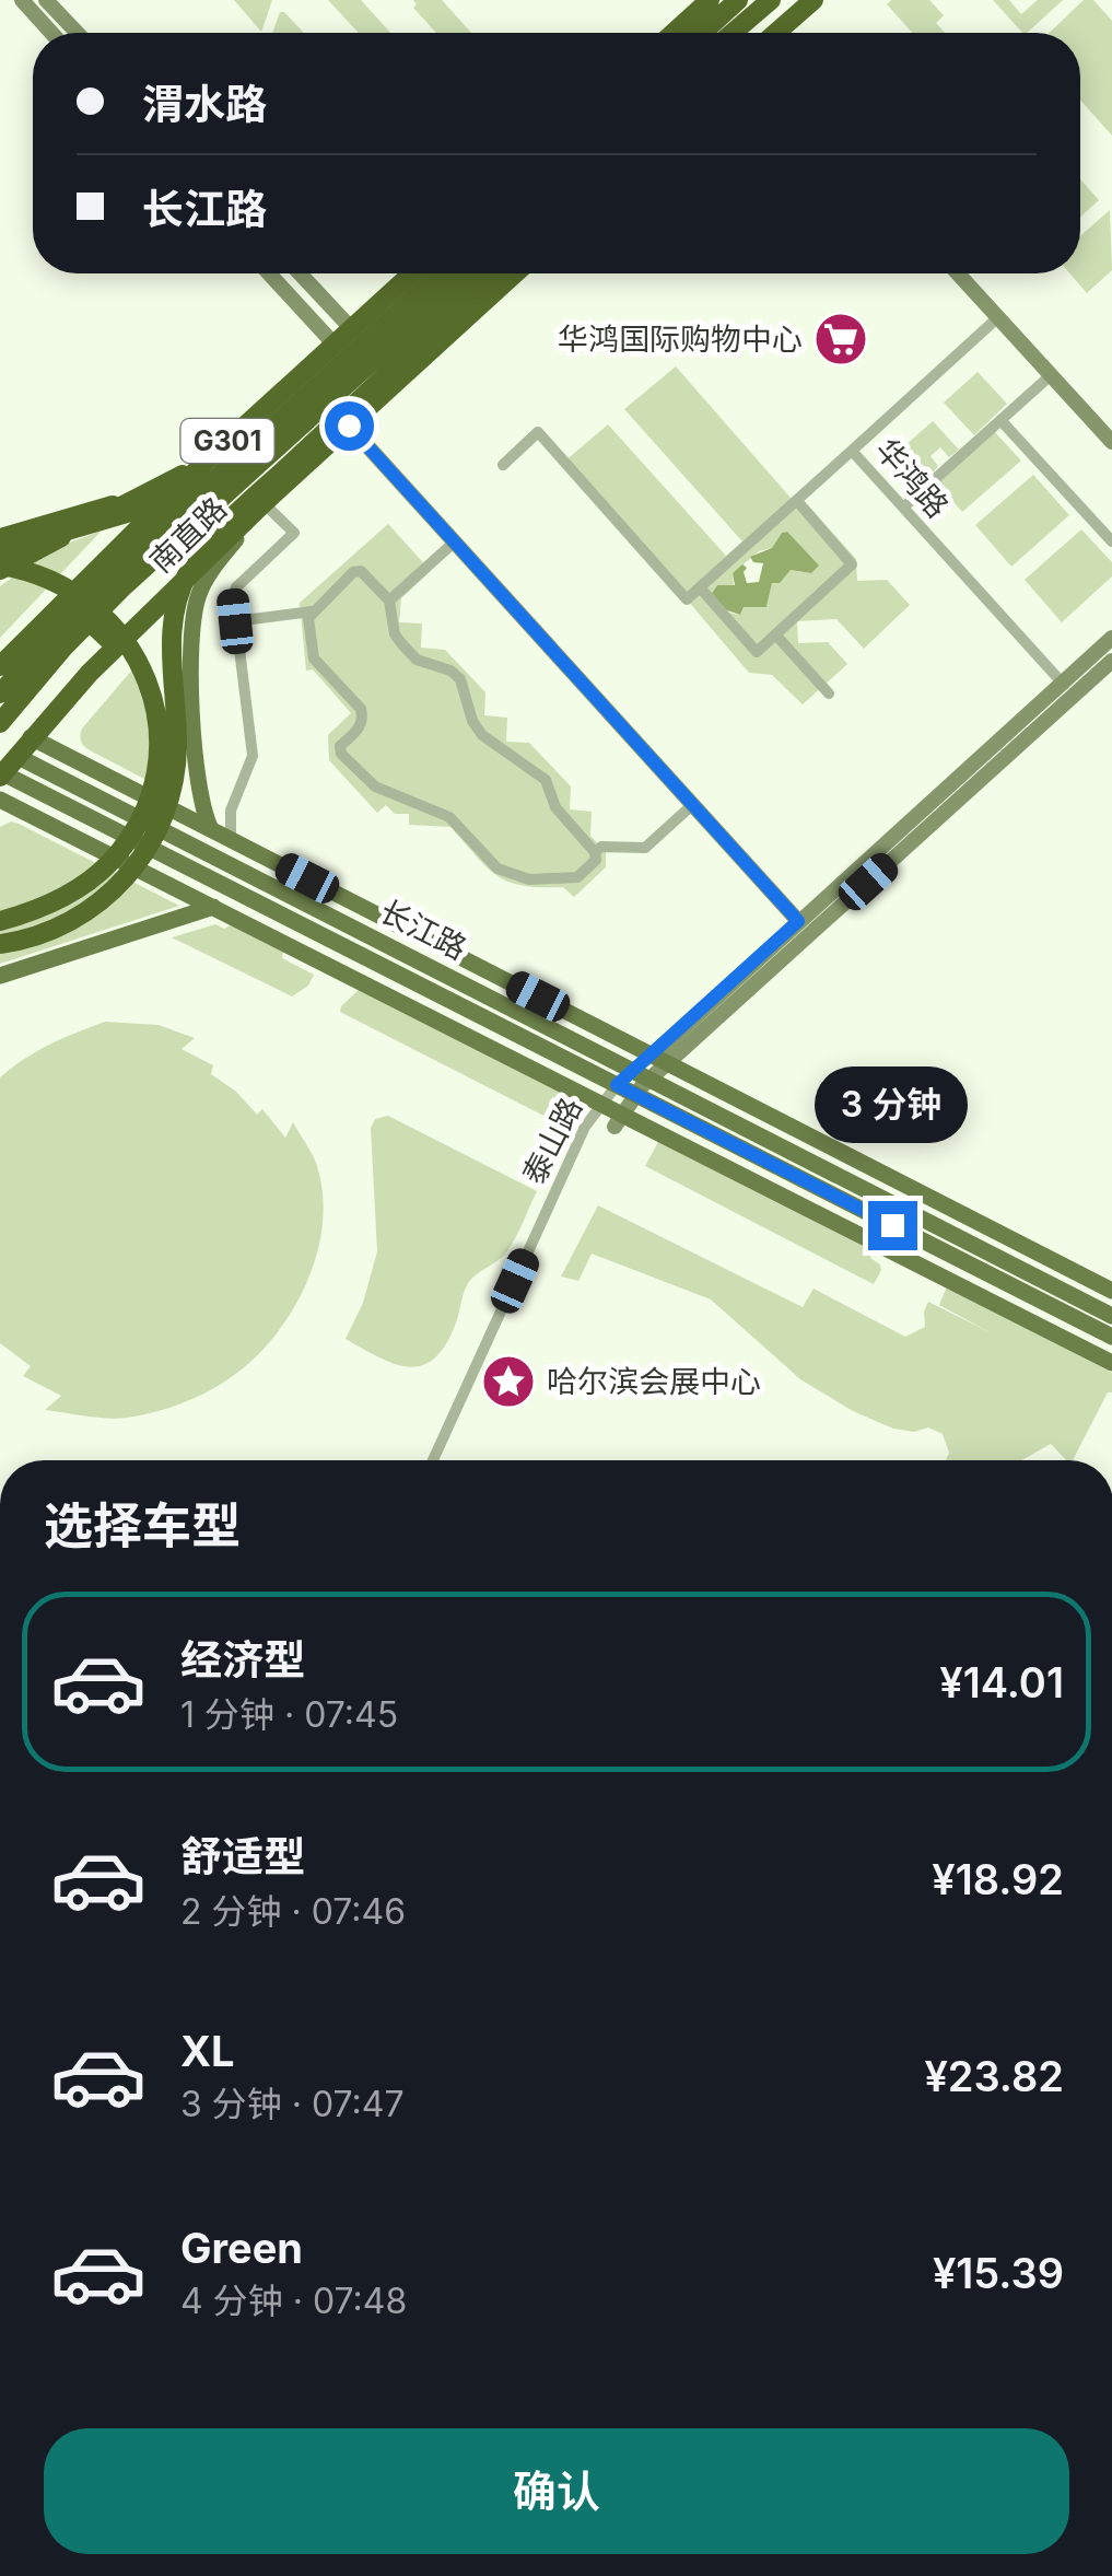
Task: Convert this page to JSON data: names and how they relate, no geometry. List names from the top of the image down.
{
  "streets": {
    "highway": ["G301", "南直路"],
    "main road": ["长江路", "泰山路"],
    "street": ["华鸿路"]
  },
  "crossings": [
    ["华鸿路", "泰山路"],
    ["南直路", "长江路"],
    ["长江路", "泰山路"]
  ],
  "places": {
    "supermarket": ["华鸿国际购物中心"],
    "place": ["哈尔滨会展中心"]
  },
  "page": {
    "banner": ["渭水路", "长江路"],
    "bubble": "3 分钟",
    "heading": "选择车型",
    "list": [
      {
        "name": "经济型",
        "note": "1 分钟 · 07:45",
        "value": "¥14.01"
      },
      {
        "name": "舒适型",
        "note": "2 分钟 · 07:46",
        "value": "¥18.92"
      },
      {
        "name": "XL",
        "note": "3 分钟 · 07:47",
        "value": "¥23.82"
      },
      {
        "name": "Green",
        "note": "4 分钟 · 07:48",
        "value": "¥15.39"
      }
    ],
    "buttons": "确认"
  }
}
